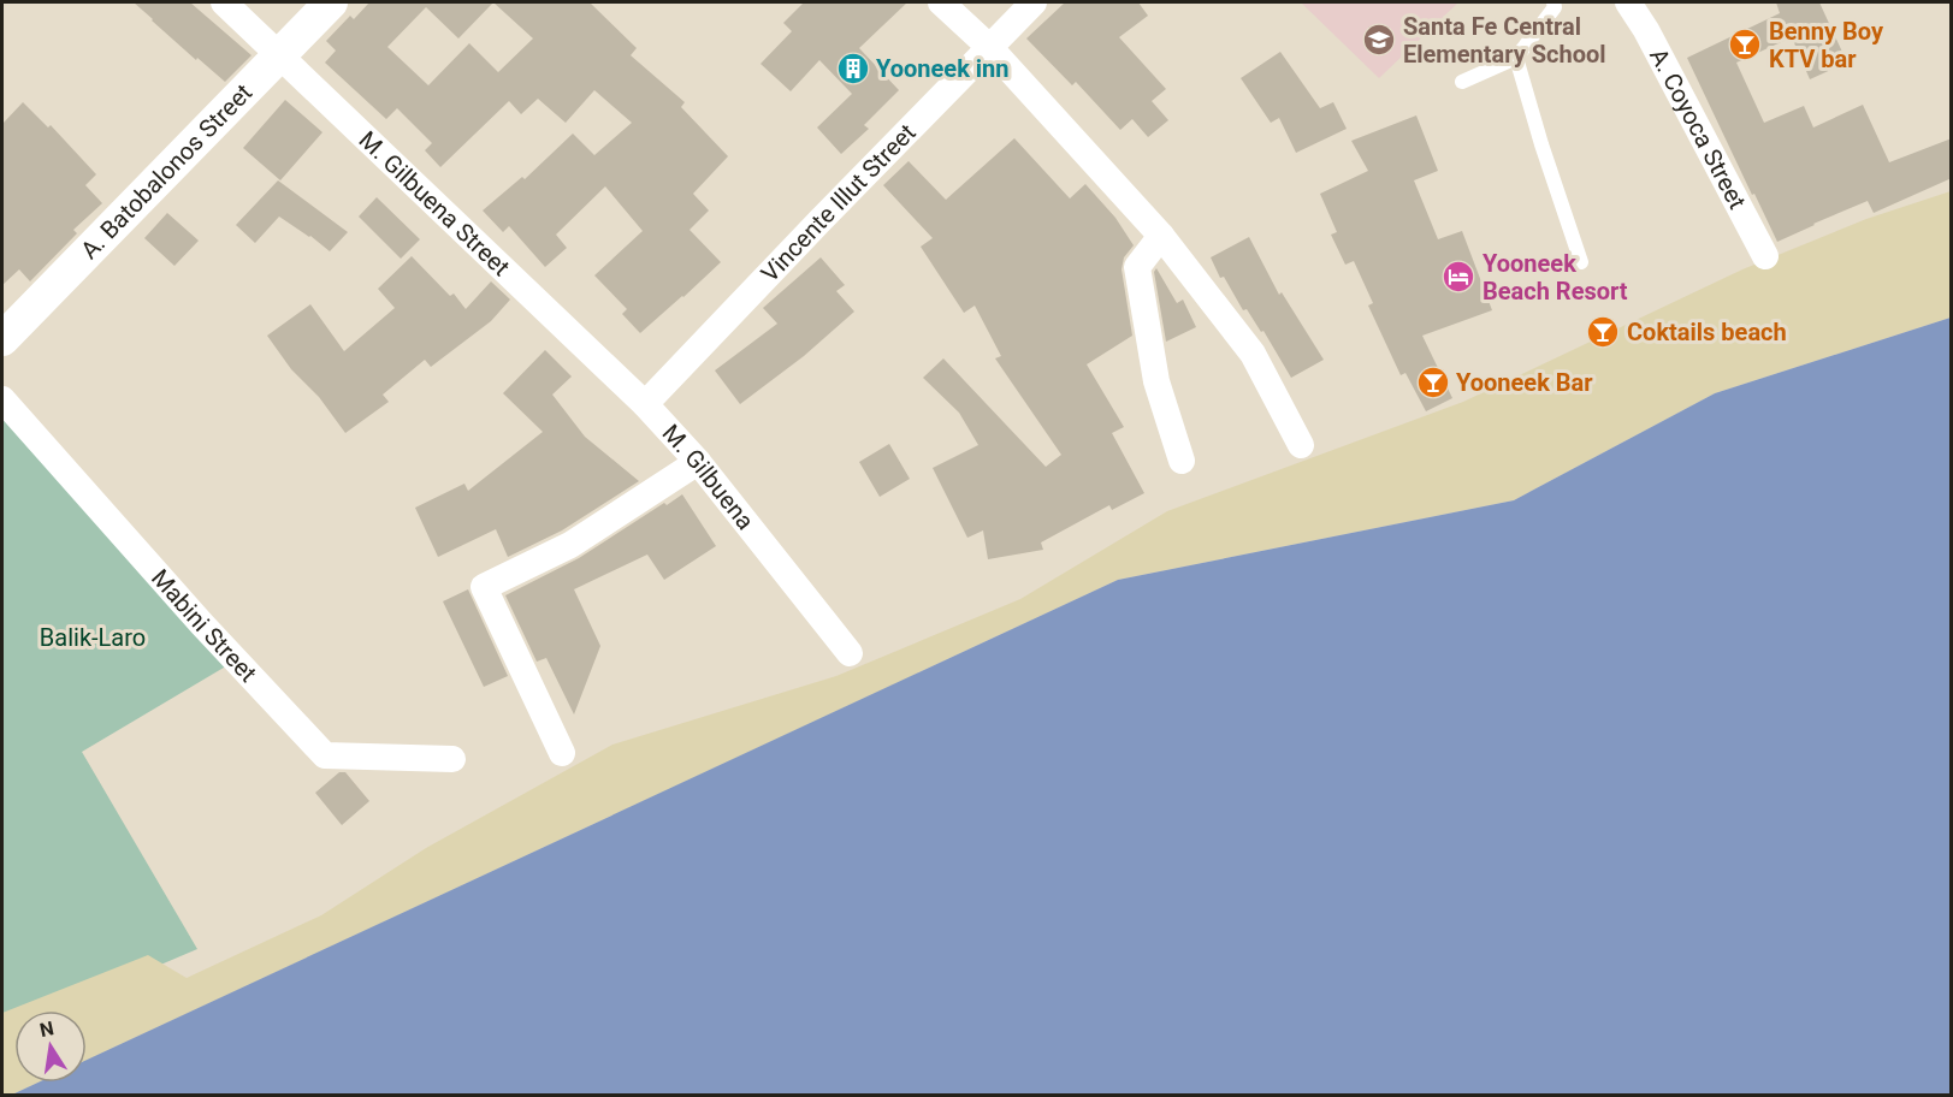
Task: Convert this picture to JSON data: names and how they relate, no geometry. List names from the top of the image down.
{
  "streets": {
    "street": [
      "A. Coyoca Street",
      "A. Batobalonos Street",
      "Vincente Illut Street",
      "M. Gilbuena Street",
      "M. Gilbuena",
      "Mabini Street"
    ]
  },
  "crossings": [
    ["A. Batobalonos Street", "M. Gilbuena Street"],
    ["Vincente Illut Street", "M. Gilbuena Street"],
    ["Vincente Illut Street", "M. Gilbuena"],
    ["M. Gilbuena Street", "M. Gilbuena"]
  ],
  "parks": ["Balik-Laro"],
  "places": {
    "school or university": ["Santa Fe Central Elementary School"],
    "bar": ["Benny Boy KTV bar", "Coktails beach", "Yooneek Bar"],
    "building": ["Yooneek inn"],
    "hotel": ["Yooneek Beach Resort"]
  },
  "north": "top"
}
